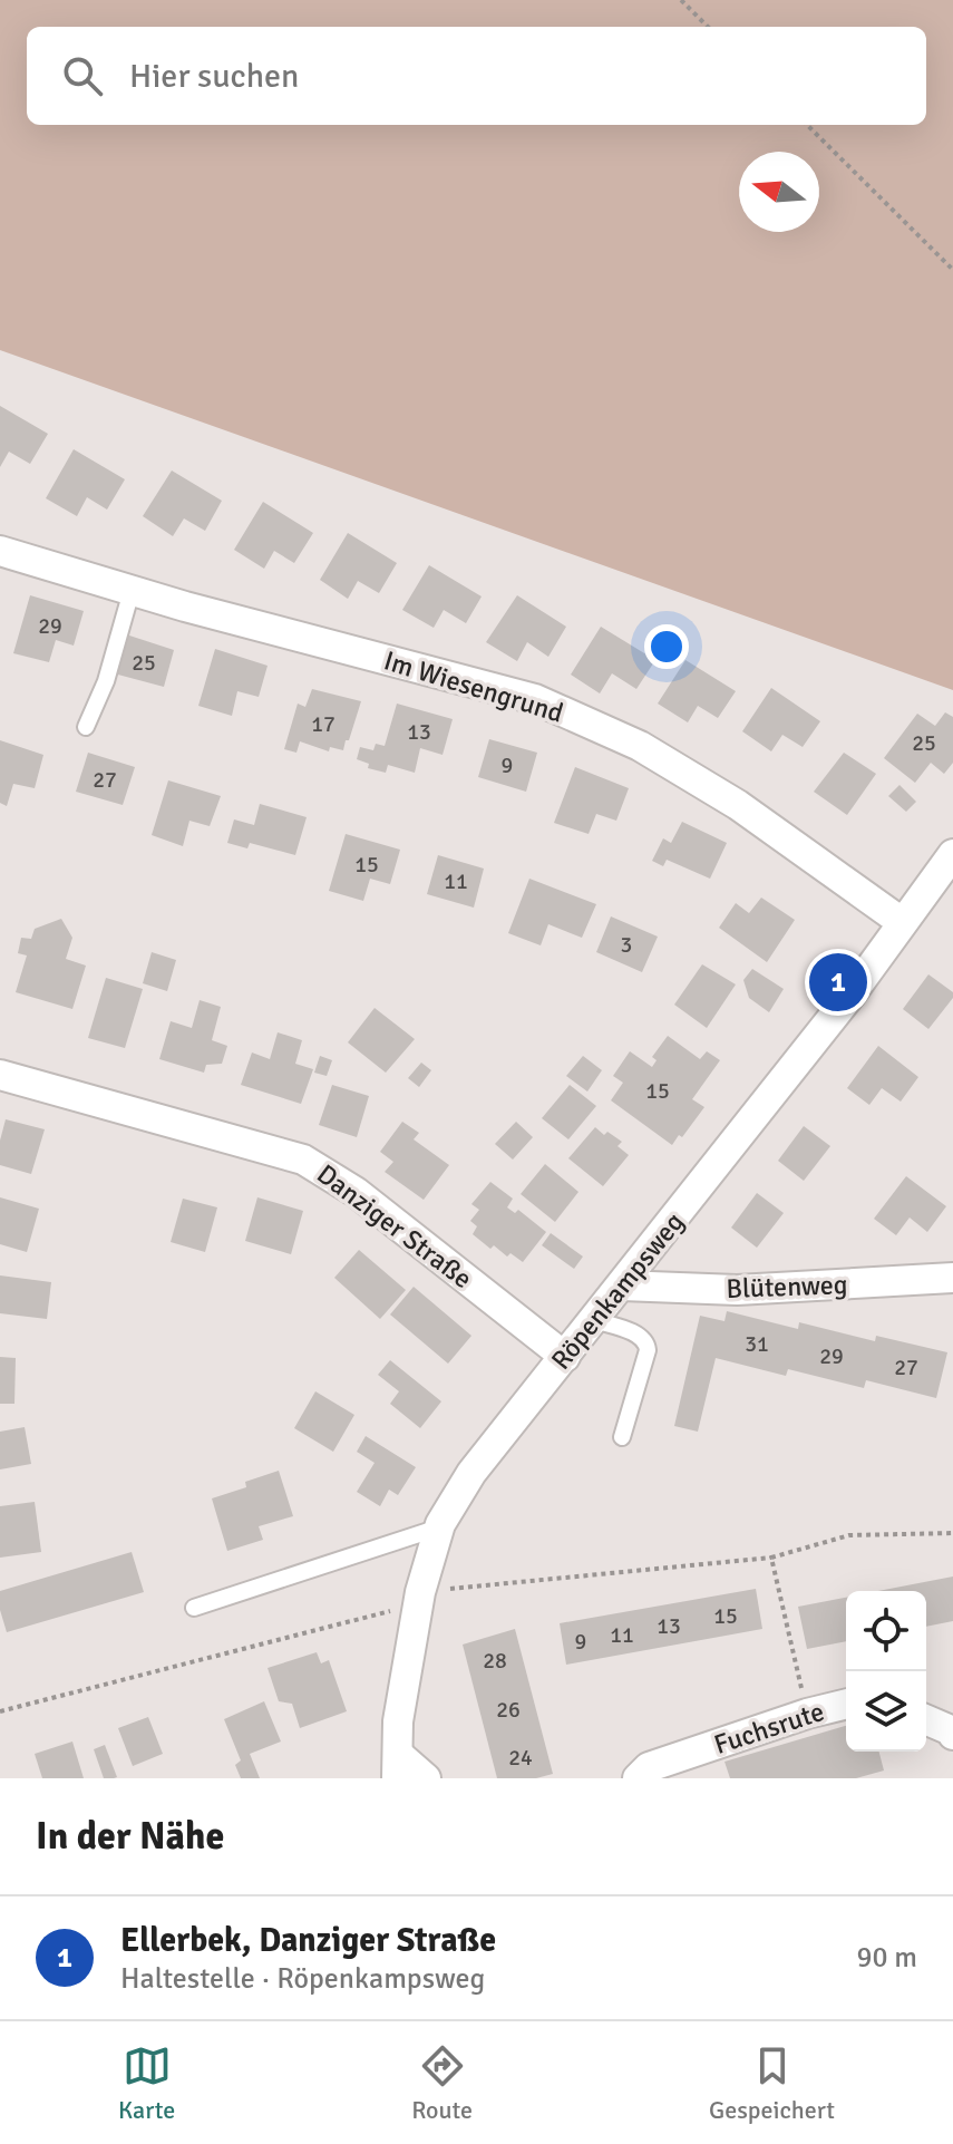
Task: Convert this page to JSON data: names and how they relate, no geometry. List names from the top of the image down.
{
  "streets": {
    "street": [
      "Im Wiesengrund",
      "Danziger Straße",
      "Blütenweg",
      "Röpenkampsweg",
      "Fuchsrute"
    ]
  },
  "crossings": [
    ["Im Wiesengrund", "Röpenkampsweg"],
    ["Danziger Straße", "Röpenkampsweg"],
    ["Blütenweg", "Röpenkampsweg"]
  ],
  "house_numbers": [
    "29",
    "25",
    "17",
    "13",
    "25",
    "9",
    "27",
    "15",
    "11",
    "3",
    "15",
    "31",
    "29",
    "27",
    "15",
    "13",
    "11",
    "9",
    "28",
    "26",
    "24"
  ],
  "north": "left",
  "page": {
    "search": "Hier suchen",
    "pins": "1",
    "heading": "In der Nähe",
    "list": [
      {
        "mark": "1",
        "name": "Ellerbek, Danziger Straße",
        "note": "Haltestelle · Röpenkampsweg",
        "value": "90 m"
      }
    ],
    "nav": ["Karte", "Route", "Gespeichert"]
  }
}
